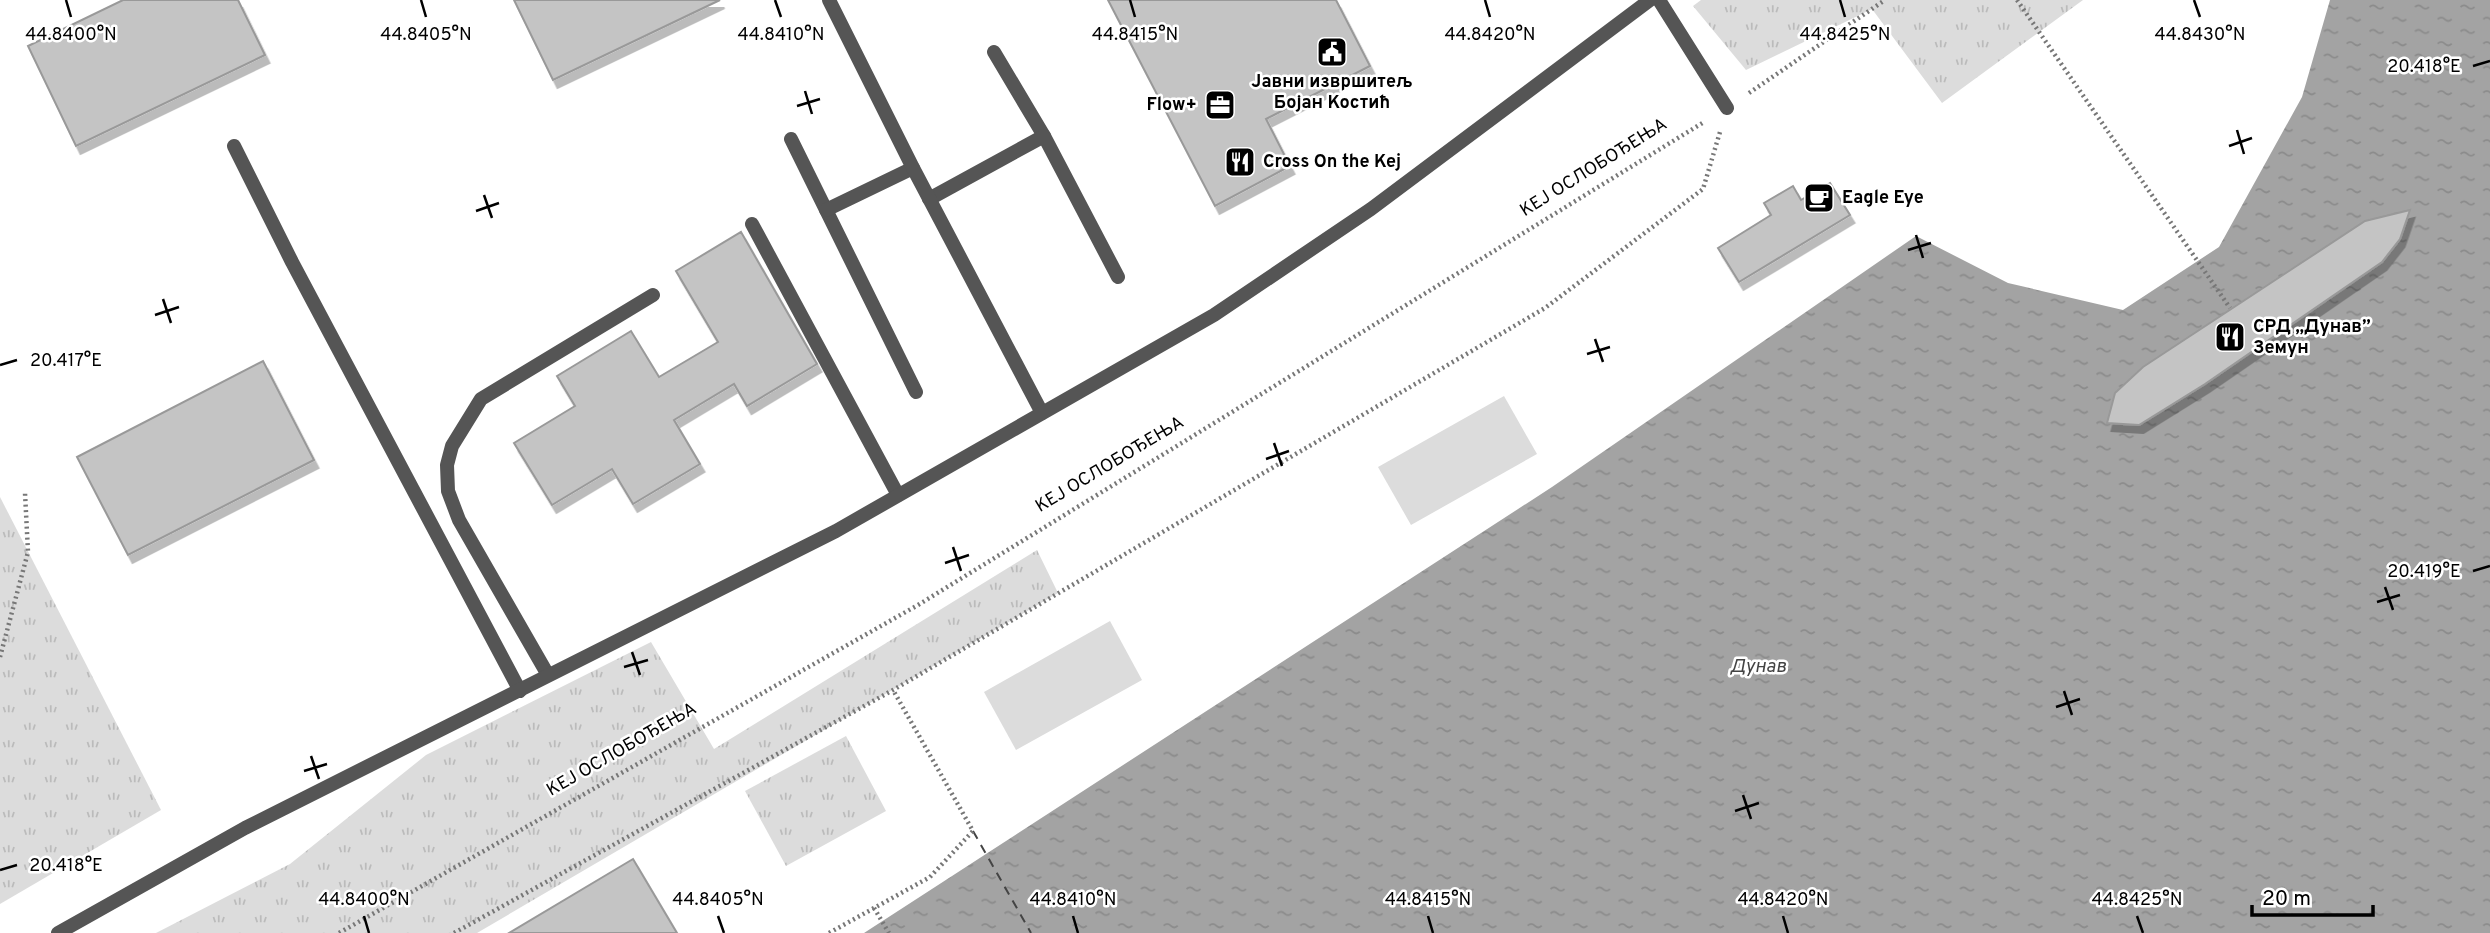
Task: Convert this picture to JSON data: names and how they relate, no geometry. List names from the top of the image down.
{
  "streets": {
    "path": ["КЕЈ ОСЛОБОЂЕЊА"]
  },
  "water": ["Дунав"],
  "places": {
    "public building": ["Јавни извршитељ Бојан Костић"],
    "office": ["Flow+"],
    "restaurant": ["Cross On the Kej", "СРД „Дунав” Земун"],
    "cafe": ["Eagle Eye"]
  },
  "scale_bar": "20 m",
  "coordinates": [
    "44.8400°N",
    "44.8405°N",
    "44.8410°N",
    "44.8415°N",
    "44.8420°N",
    "44.8425°N",
    "44.8430°N",
    "20.418°E",
    "20.417°E",
    "20.419°E"
  ]
}
